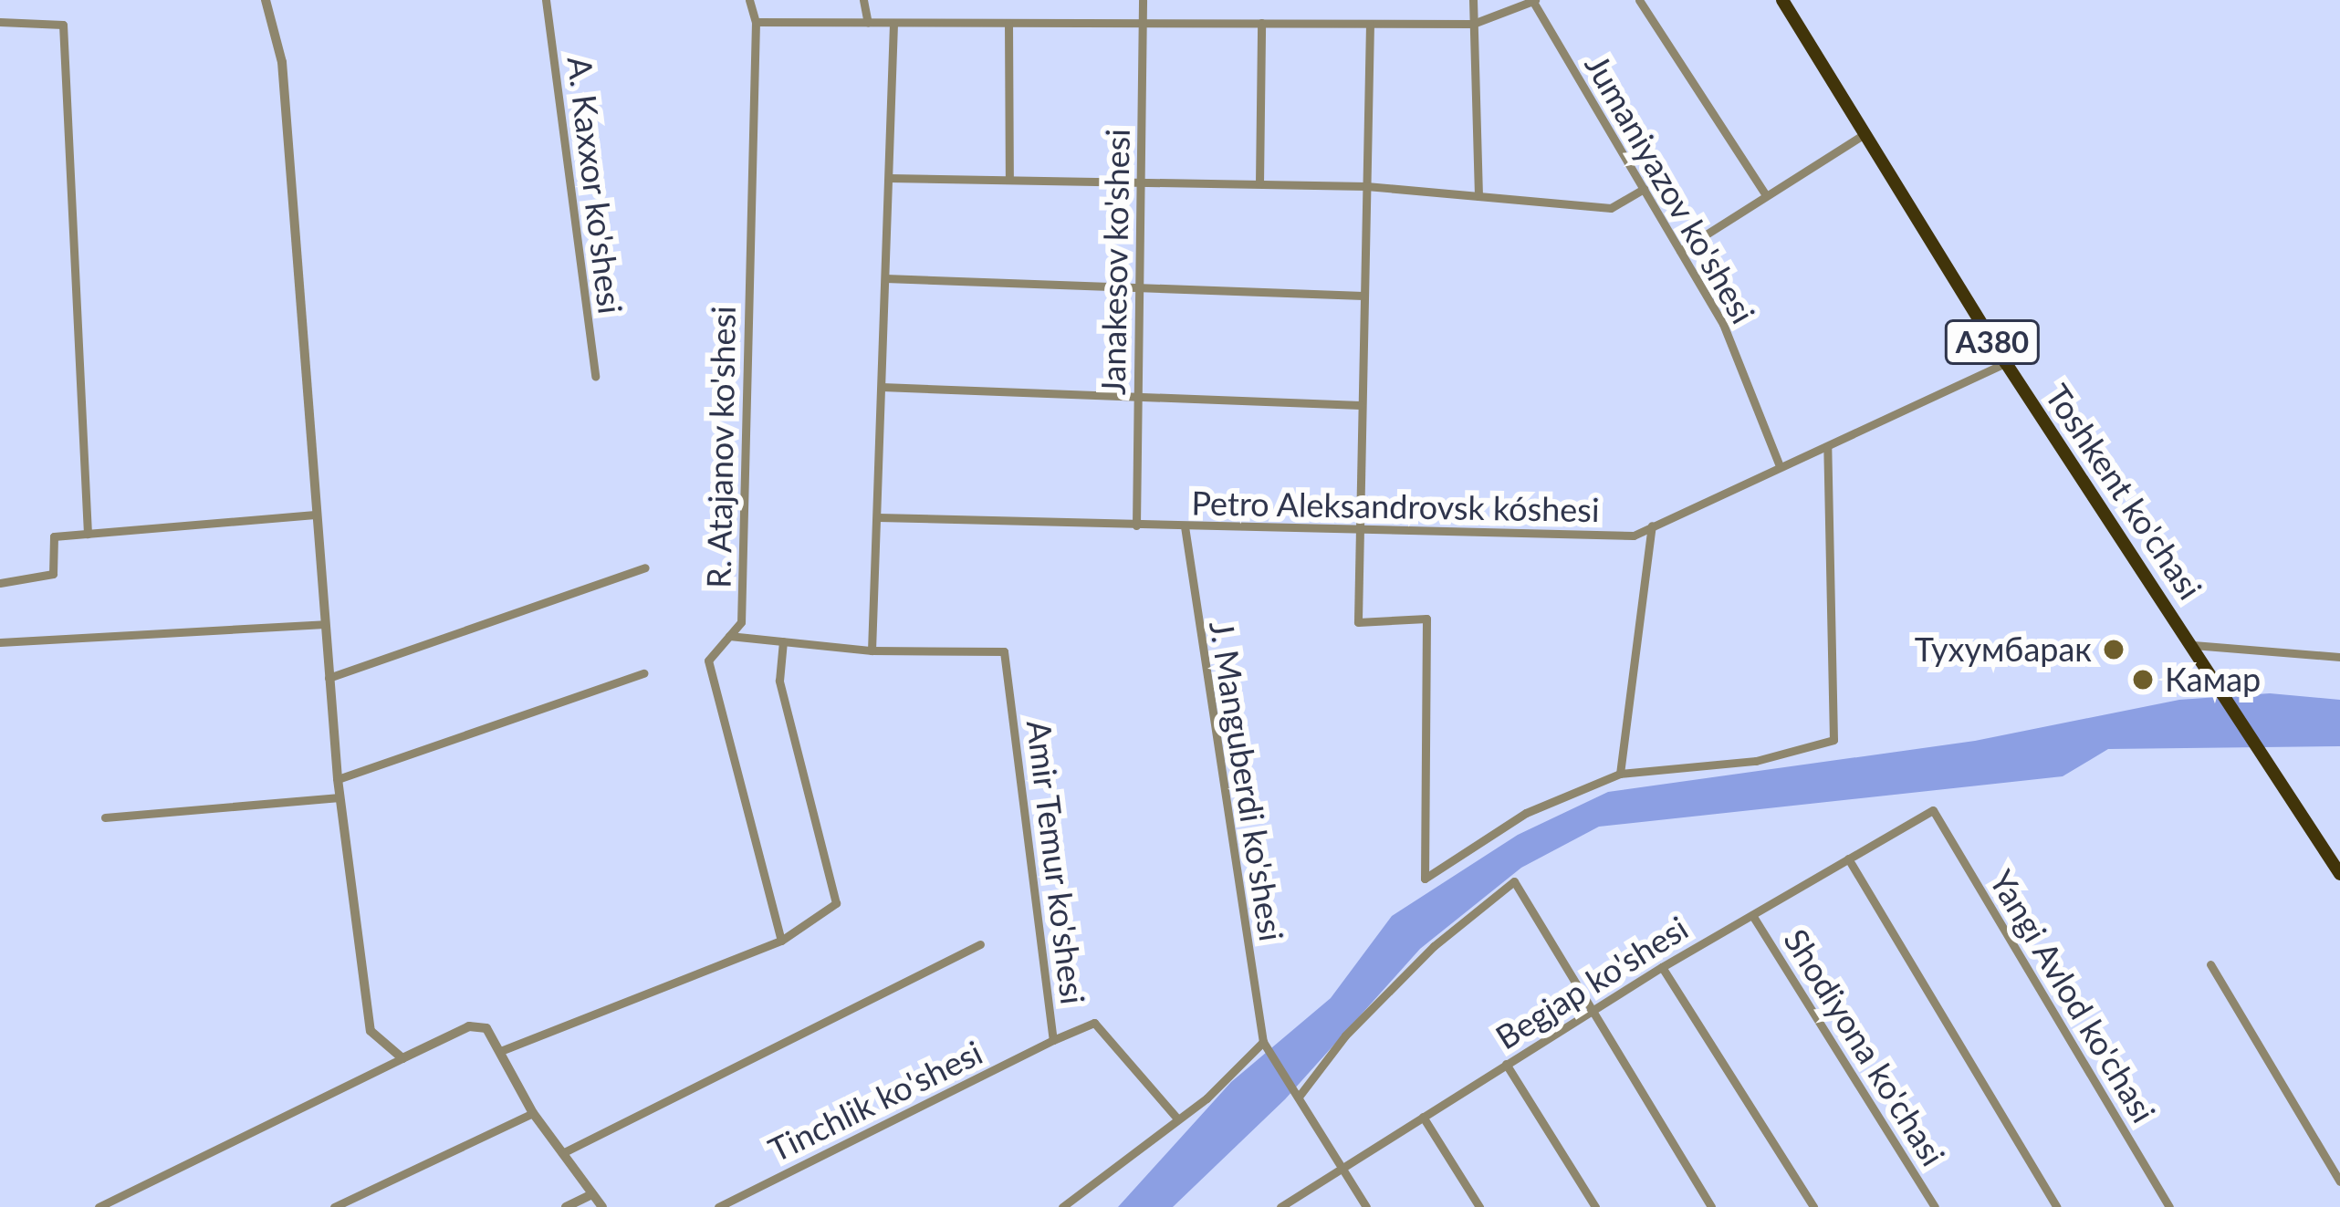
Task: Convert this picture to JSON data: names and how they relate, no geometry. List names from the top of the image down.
{
  "streets": {
    "highway": ["A380", "Toshkent ko'chasi"],
    "street": [
      "A. Kaxxor ko'shesi",
      "Jumaniyazov ko'shesi",
      "Janakesov ko'shesi",
      "R. Atajanov ko'shesi",
      "Petro Aleksandrovsk kóshesi",
      "J. Manguberdi ko'shesi",
      "Amir Temur ko'shesi",
      "Begjap ko'shesi",
      "Yangi Avlod ko'chasi",
      "Shodiyona ko'chasi",
      "Tinchlik ko'shesi"
    ]
  },
  "crossings": [
    ["Jumaniyazov ko'shesi", "Petro Aleksandrovsk kóshesi"],
    ["Janakesov ko'shesi", "Petro Aleksandrovsk kóshesi"],
    ["Toshkent ko'chasi", "Petro Aleksandrovsk kóshesi"],
    ["Petro Aleksandrovsk kóshesi", "J. Manguberdi ko'shesi"],
    ["Amir Temur ko'shesi", "Tinchlik ko'shesi"],
    ["Begjap ko'shesi", "Yangi Avlod ko'chasi"],
    ["Begjap ko'shesi", "Shodiyona ko'chasi"]
  ],
  "places": ["Тухумбарак", "Камар"]
}
